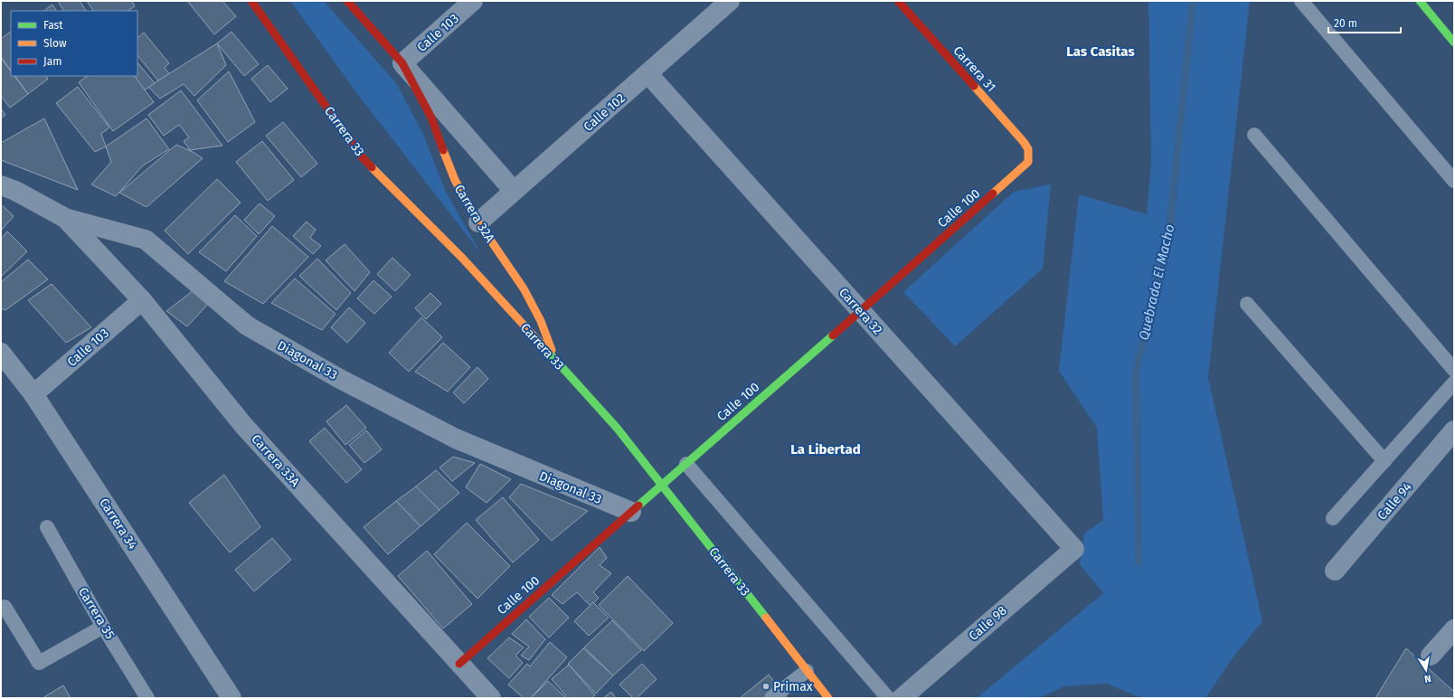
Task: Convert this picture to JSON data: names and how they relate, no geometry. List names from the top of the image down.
{
  "streets": {
    "main road": [
      "Carrera 31",
      "Carrera 33",
      "Calle 100",
      "Carrera 32A"
    ],
    "street": [
      "Calle 103",
      "Calle 102",
      "Carrera 32",
      "Diagonal 33",
      "Carrera 33A",
      "Calle 94",
      "Carrera 34",
      "Calle 98"
    ],
    "lane": ["Carrera 35"]
  },
  "crossings": [
    ["Calle 103", "Carrera 32A"],
    ["Calle 103", "Carrera 33A"],
    ["Calle 103", "Carrera 34"],
    ["Carrera 31", "Calle 100"],
    ["Calle 102", "Carrera 32A"],
    ["Calle 102", "Carrera 32"],
    ["Carrera 33", "Calle 100"],
    ["Carrera 33", "Carrera 32A"],
    ["Calle 100", "Carrera 32"],
    ["Calle 100", "Diagonal 33"],
    ["Calle 100", "Carrera 33A"],
    ["Carrera 32", "Calle 98"],
    ["Diagonal 33", "Carrera 33A"]
  ],
  "districts": ["Las Casitas", "La Libertad"],
  "water": ["Quebrada El Macho"],
  "places": ["Primax"],
  "legend": ["Fast", "Slow", "Jam"],
  "scale_bar": "20 m",
  "north": "bottom"
}
